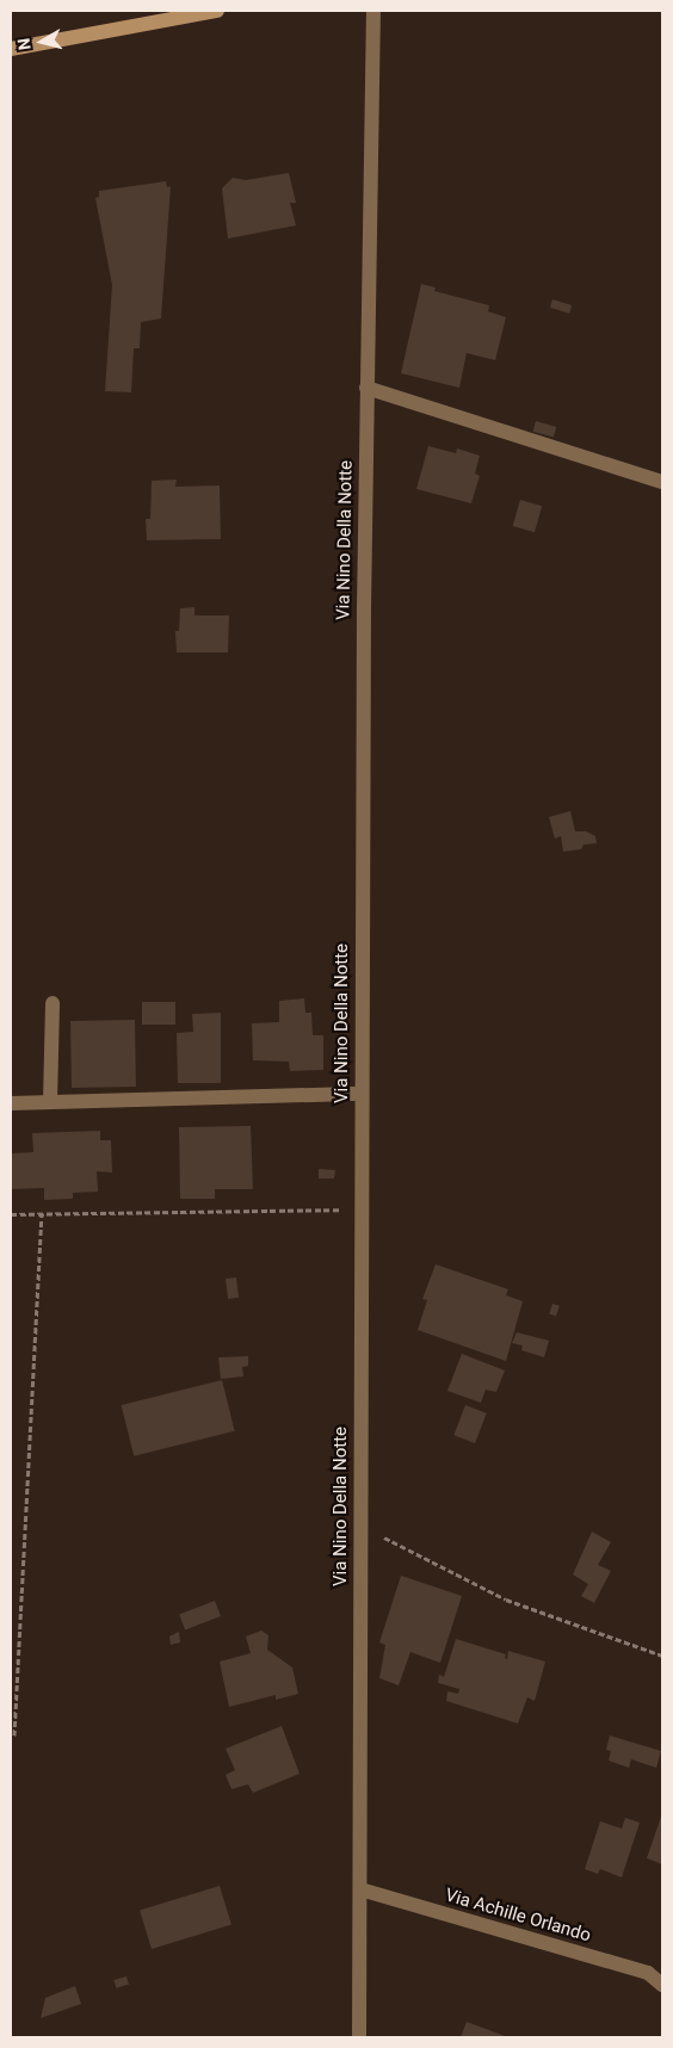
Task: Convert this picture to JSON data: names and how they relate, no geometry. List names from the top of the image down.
{
  "streets": {
    "street": ["Via Nino Della Notte", "Via Achille Orlando"]
  },
  "crossings": [
    ["Via Nino Della Notte", "Via Achille Orlando"]
  ],
  "north": "left"
}
